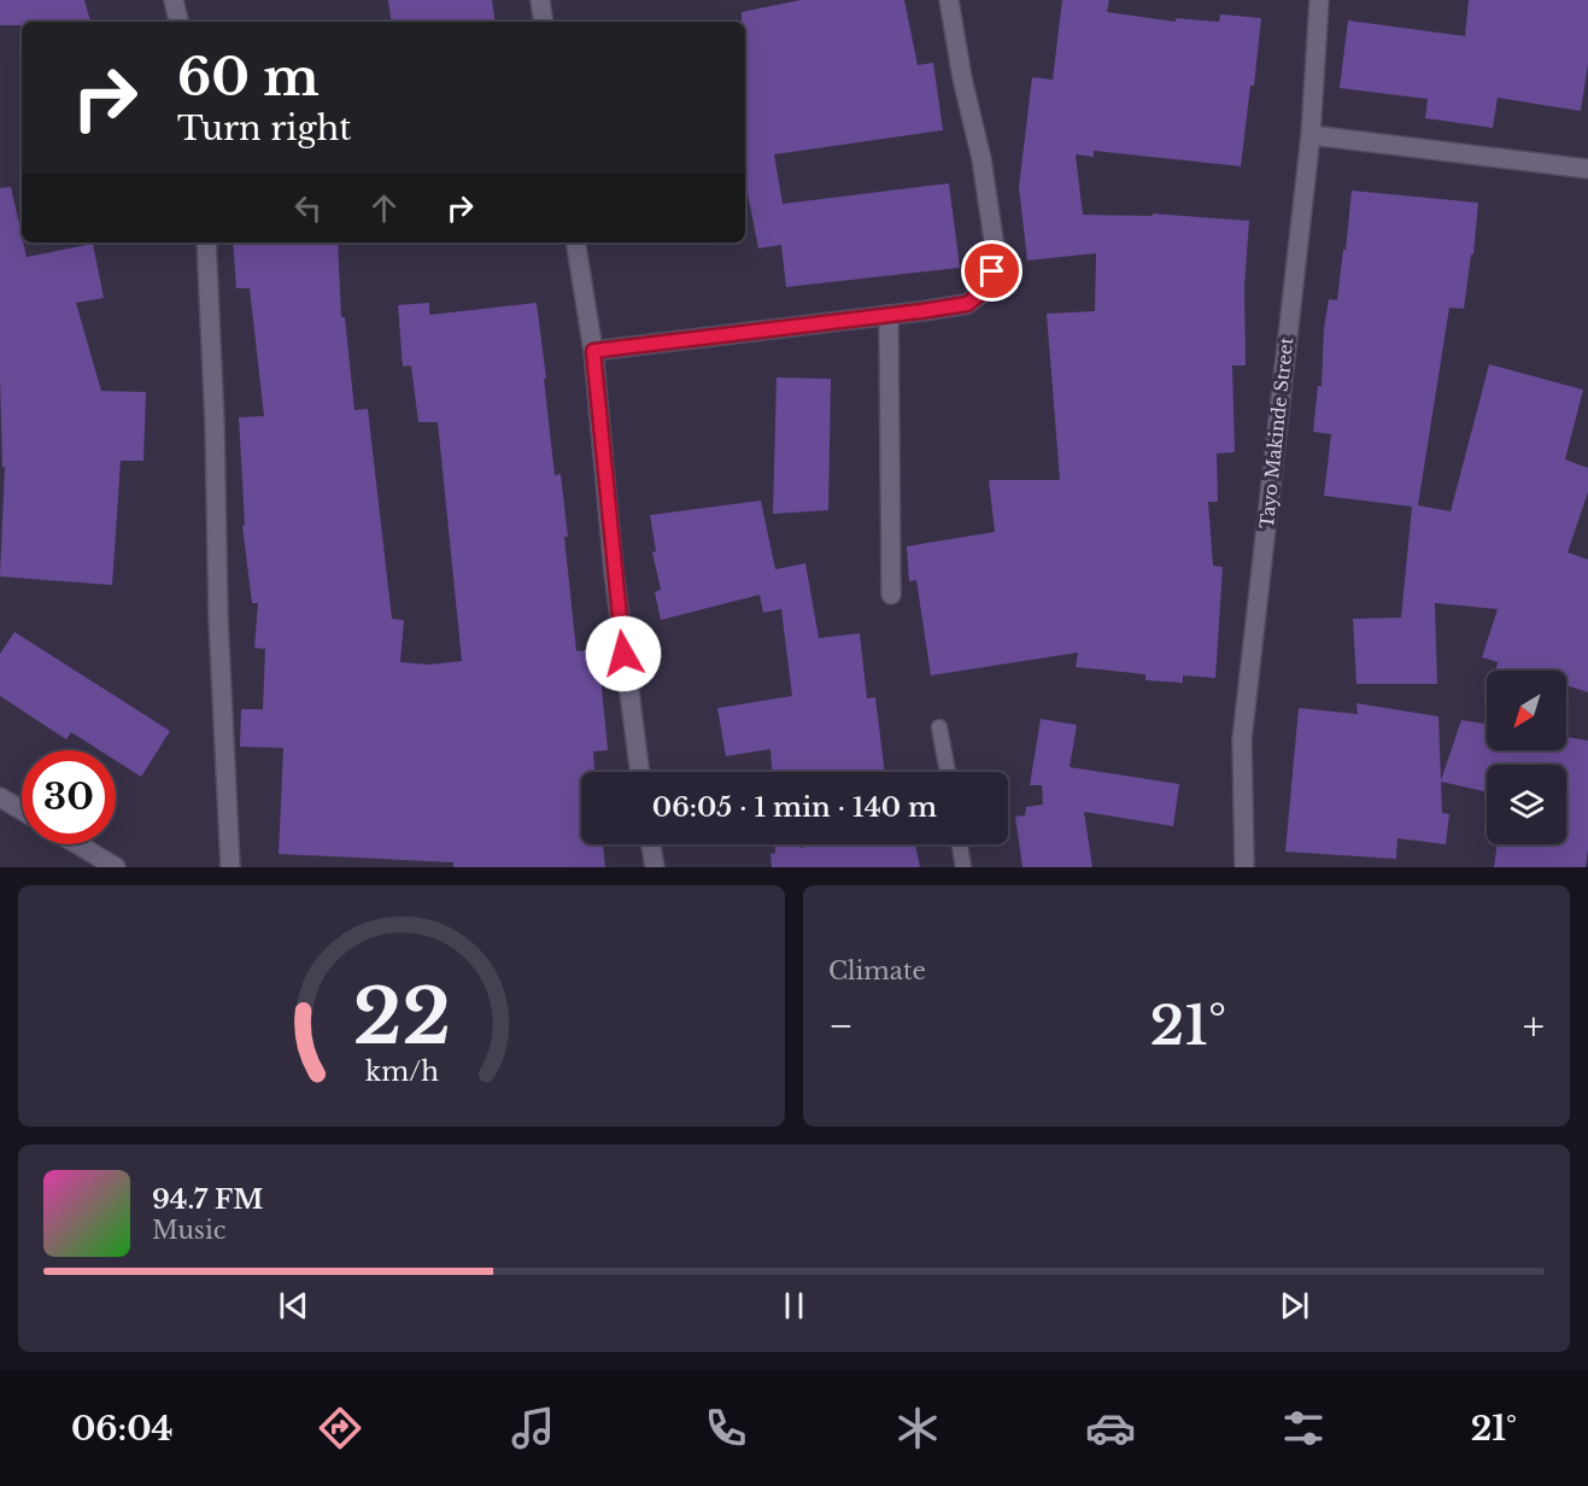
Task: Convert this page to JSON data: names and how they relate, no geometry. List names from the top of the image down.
{
  "streets": {
    "street": ["Tayo Makinde Street"]
  },
  "north": "bottom left",
  "page": {
    "turn": ["60 m", "Turn right"],
    "limit": "30",
    "trip": "06:05 · 1 min · 140 m",
    "tile": "Climate",
    "heat": ["−", "21°", "+"],
    "song": ["94.7 FM", "Music"],
    "tabs": ["06:04", "21°"],
    "gauge": ["22", "km/h"]
  }
}
